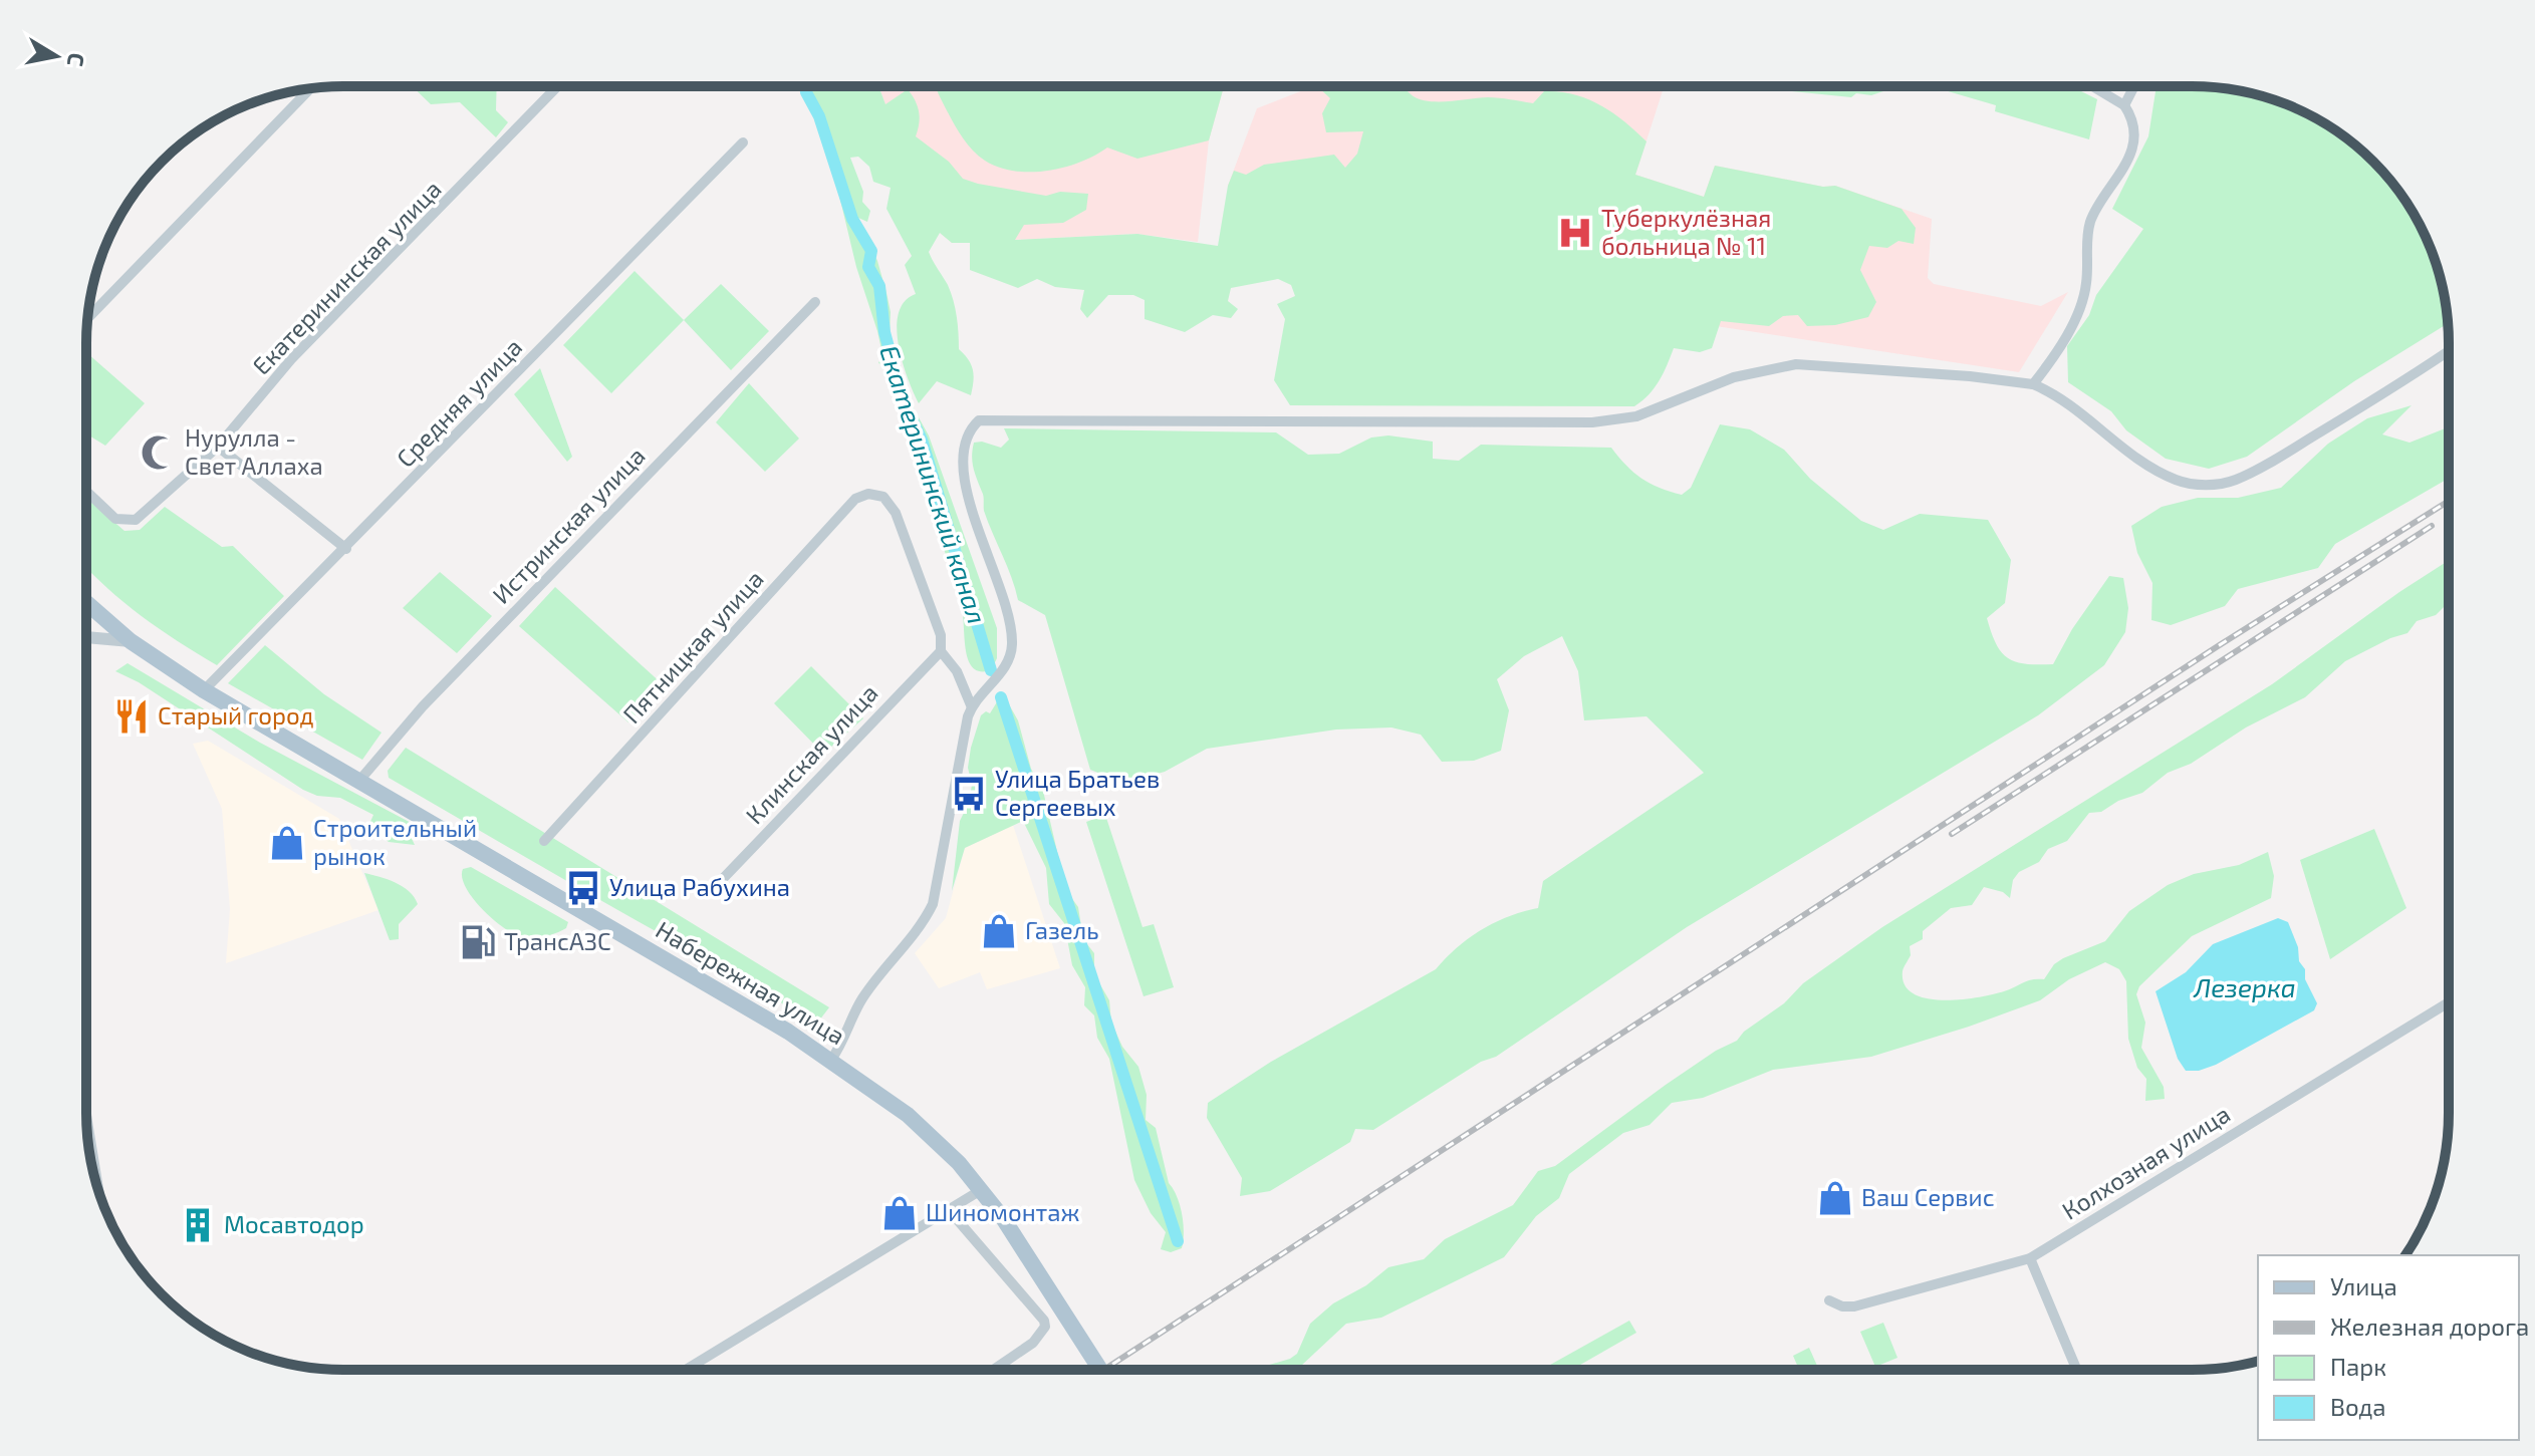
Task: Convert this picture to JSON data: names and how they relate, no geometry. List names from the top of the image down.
{
  "streets": {
    "main road": ["Набережная улица"],
    "street": [
      "Екатерининская улица",
      "Средняя улица",
      "Истринская улица",
      "Пятницкая улица",
      "Клинская улица",
      "Колхозная улица"
    ]
  },
  "crossings": [
    ["Средняя улица", "Набережная улица"],
    ["Истринская улица", "Набережная улица"],
    ["Пятницкая улица", "Клинская улица"]
  ],
  "water": ["Екатерининский канал", "Лезерка"],
  "places": {
    "hospital": ["Туберкулёзная больница № 11"],
    "mosque": ["Нурулла - Свет Аллаха"],
    "restaurant": ["Старый город"],
    "bus stop": ["Улица Братьев Сергеевых", "Улица Рабухина"],
    "shop": [
      "Строительный рынок",
      "Газель",
      "Ваш Сервис",
      "Шиномонтаж"
    ],
    "fuel station": ["ТрансАЗС"],
    "building": ["Мосавтодор"]
  },
  "legend": [
    "Улица",
    "Железная дорога",
    "Парк",
    "Вода"
  ],
  "north": "right"
}
